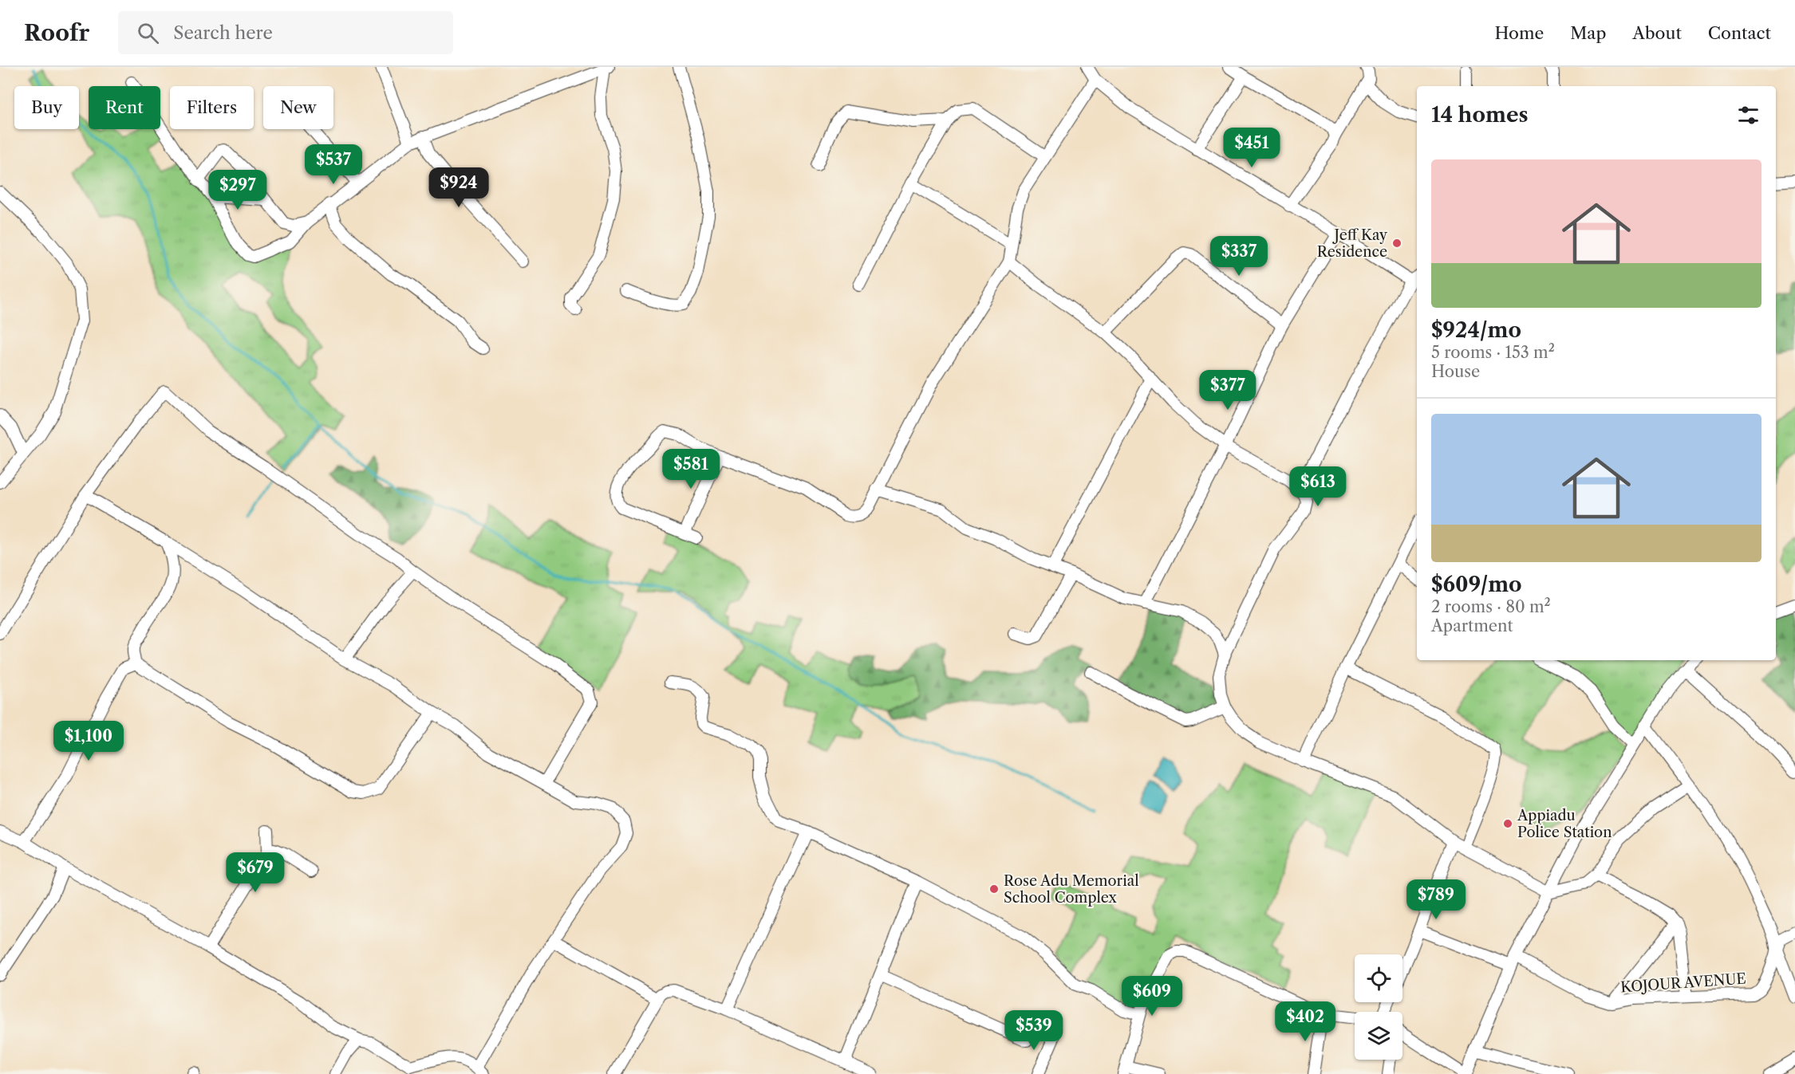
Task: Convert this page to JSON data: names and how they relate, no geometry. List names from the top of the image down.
{
  "streets": {
    "street": ["KOJOUR AVENUE"]
  },
  "places": ["Jeff Kay Residence", "Appiadu Police Station", "Rose Adu Memorial School Complex"],
  "page": {
    "header": "Roofr",
    "search": "Search here",
    "nav": [
      "Home",
      "Map",
      "About",
      "Contact"
    ],
    "chip": [
      "Buy",
      "Rent",
      "Filters",
      "New"
    ],
    "heading": "14 homes",
    "price": [
      "$451",
      "$537",
      "$924",
      "$297",
      "$337",
      "$377",
      "$581",
      "$613",
      "$1,100",
      "$679",
      "$789",
      "$609",
      "$402",
      "$539"
    ],
    "list": [
      {
        "name": "$924/mo",
        "note": "5 rooms · 153 m² · House"
      },
      {
        "name": "$609/mo",
        "note": "2 rooms · 80 m² · Apartment"
      }
    ]
  }
}
